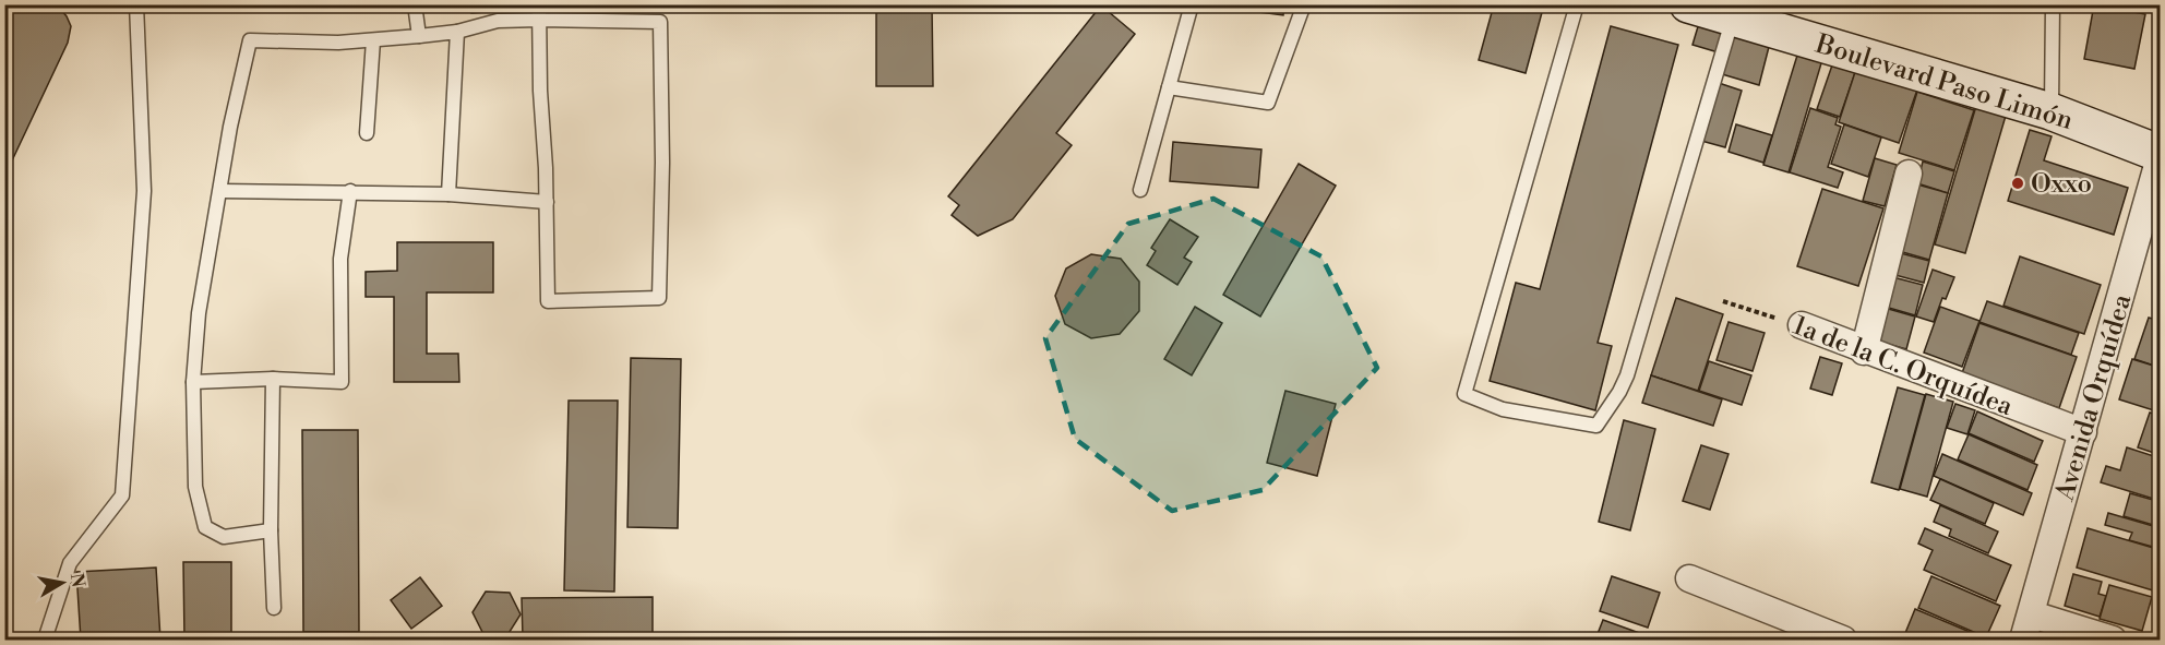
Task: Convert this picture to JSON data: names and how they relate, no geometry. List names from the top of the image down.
{
  "streets": {
    "main road": ["Boulevard Paso Limón"],
    "street": ["1a de la C. Orquídea", "Avenida Orquídea"]
  },
  "crossings": [
    ["Boulevard Paso Limón", "Avenida Orquídea"],
    ["1a de la C. Orquídea", "Avenida Orquídea"]
  ],
  "places": ["Oxxo"],
  "north": "right"
}
